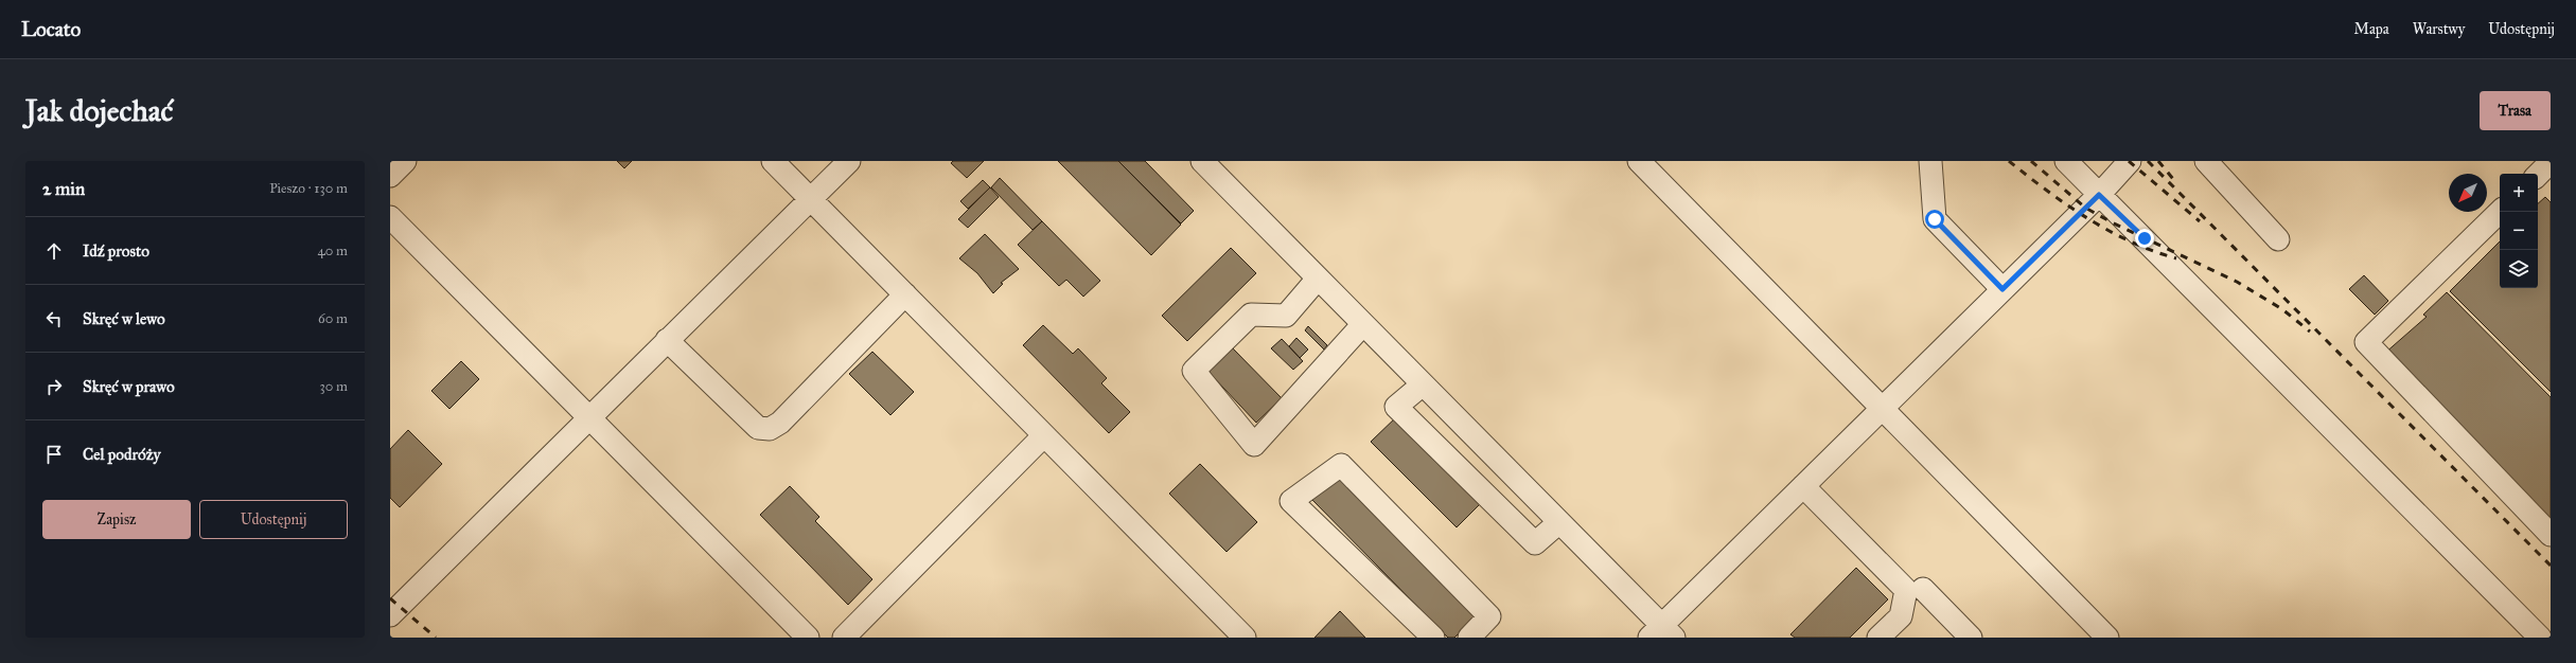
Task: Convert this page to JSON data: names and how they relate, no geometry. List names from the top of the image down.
{
  "north": "bottom left",
  "page": {
    "header": "Locato",
    "nav": ["Mapa", "Warstwy", "Udostępnij"],
    "buttons": [
      "Trasa",
      ["Zapisz", "Udostępnij"]
    ],
    "title": "Jak dojechać",
    "heading": ["2 min", "Pieszo · 130 m"],
    "map_buttons": ["+", "−"],
    "list": [
      ["Idź prosto", "40 m"],
      ["Skręć w lewo", "60 m"],
      ["Skręć w prawo", "30 m"],
      "Cel podróży"
    ]
  }
}
